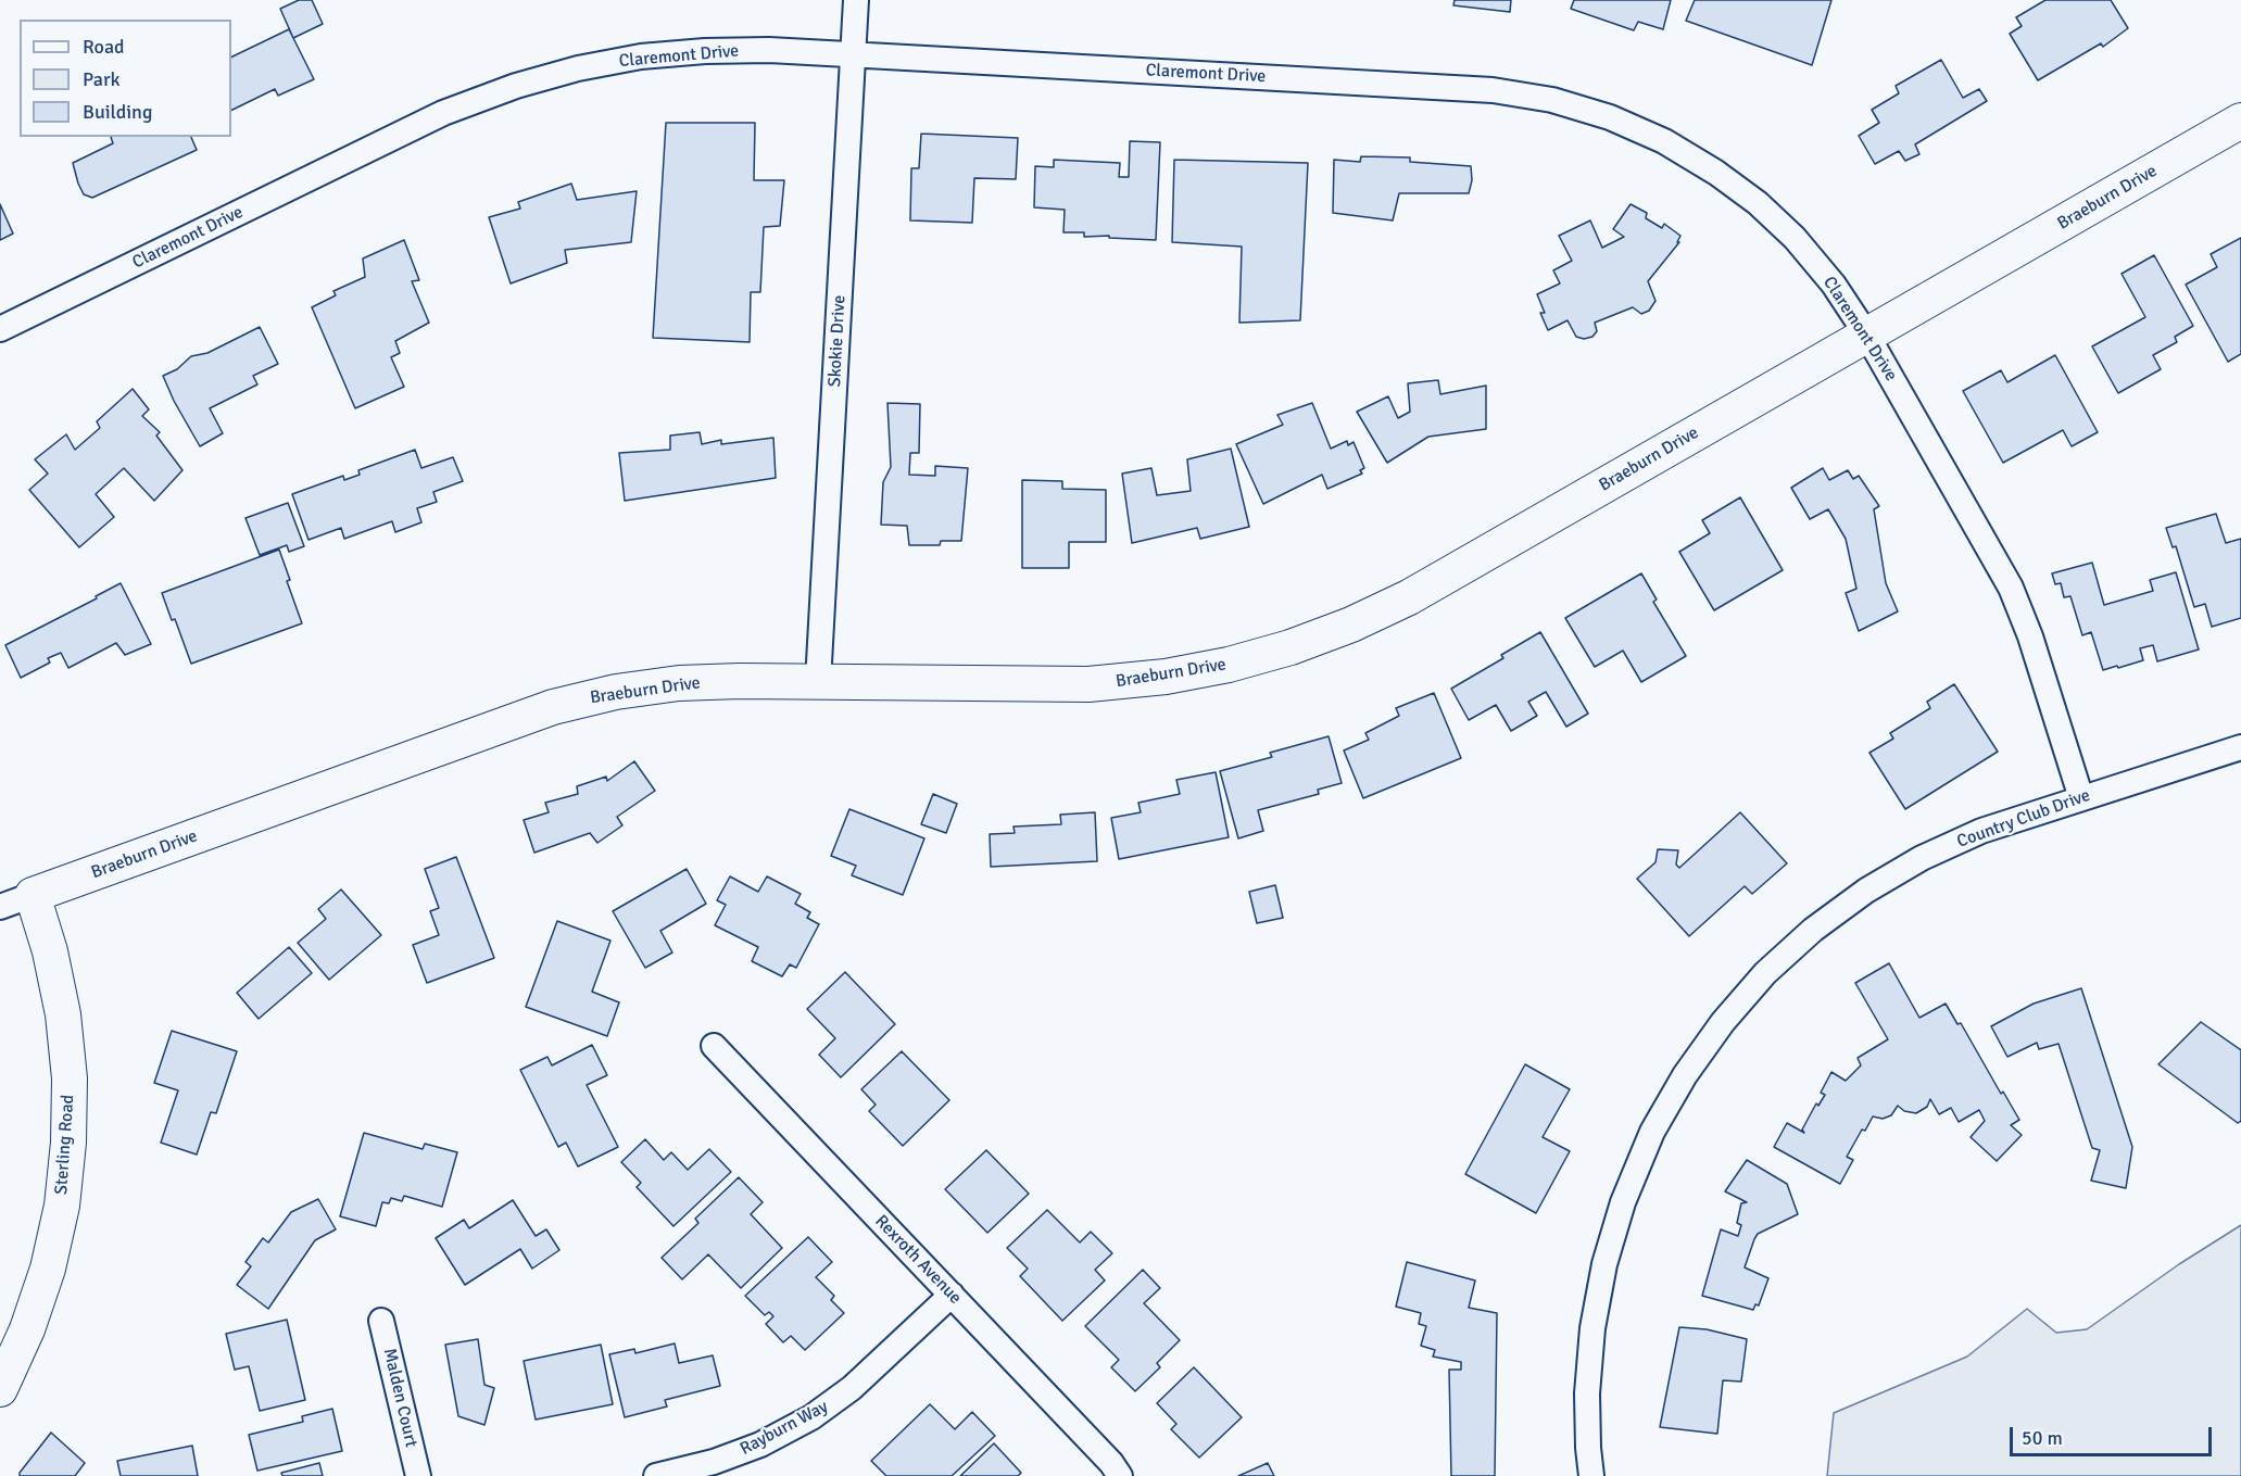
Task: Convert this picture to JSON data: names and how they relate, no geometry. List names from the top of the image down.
{
  "streets": {
    "street": [
      "Claremont Drive",
      "Braeburn Drive",
      "Skokie Drive",
      "Country Club Drive",
      "Sterling Road",
      "Rexroth Avenue",
      "Malden Court",
      "Rayburn Way"
    ]
  },
  "crossings": [
    ["Claremont Drive", "Braeburn Drive"],
    ["Claremont Drive", "Skokie Drive"],
    ["Claremont Drive", "Country Club Drive"],
    ["Braeburn Drive", "Skokie Drive"],
    ["Braeburn Drive", "Sterling Road"],
    ["Rexroth Avenue", "Rayburn Way"]
  ],
  "legend": ["Road", "Park", "Building"],
  "scale_bar": "50 m"
}
